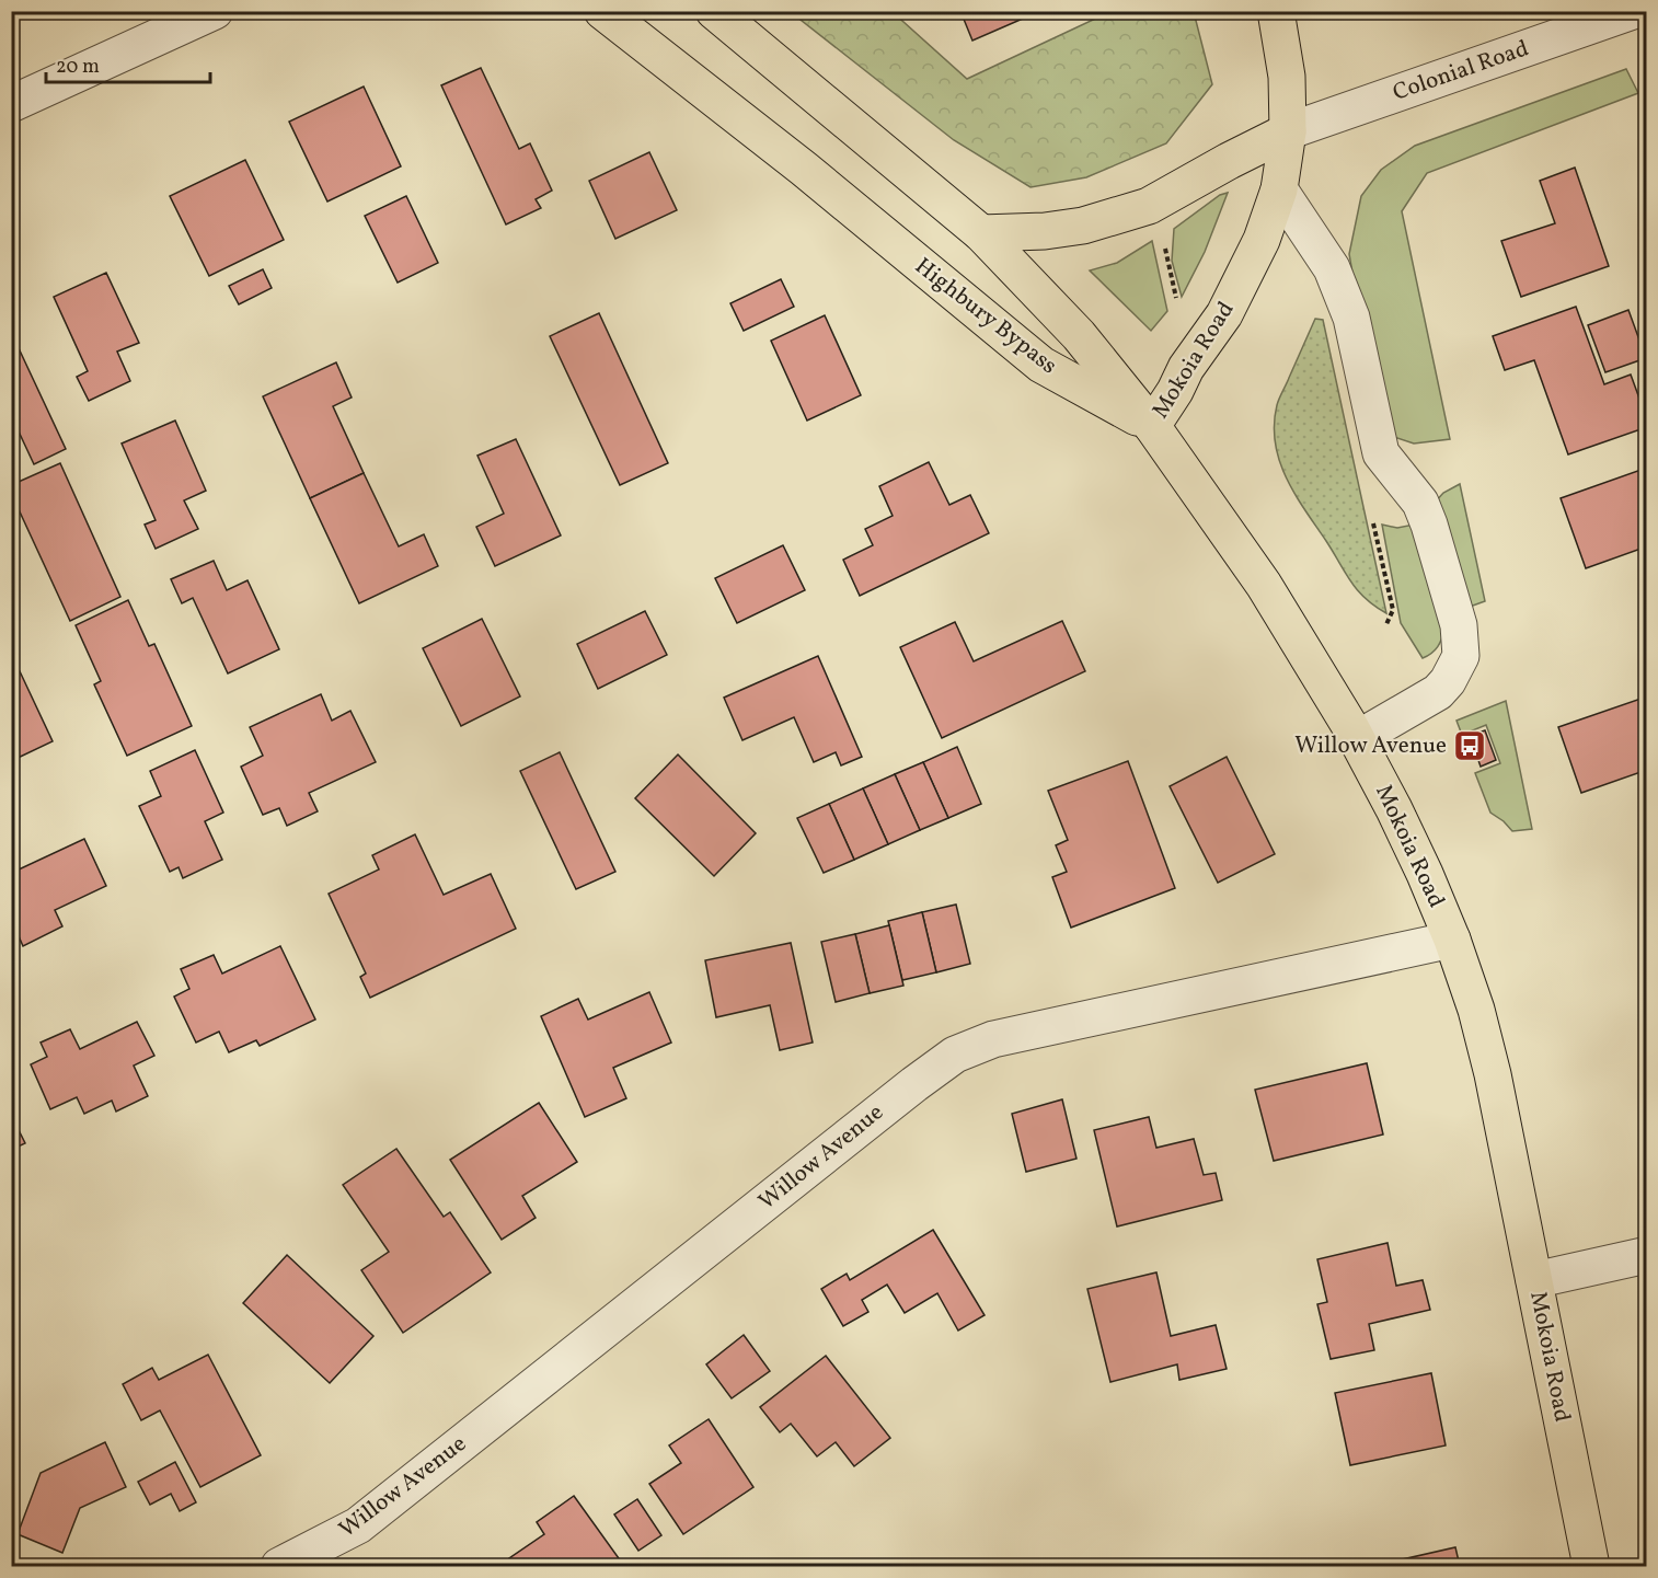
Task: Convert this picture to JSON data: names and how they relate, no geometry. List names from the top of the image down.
{
  "streets": {
    "main road": ["Highbury Bypass", "Mokoia Road"],
    "street": ["Colonial Road", "Willow Avenue"]
  },
  "crossings": [
    ["Colonial Road", "Mokoia Road"],
    ["Highbury Bypass", "Mokoia Road"],
    ["Mokoia Road", "Willow Avenue"]
  ],
  "places": {
    "bus stop": ["Willow Avenue"]
  },
  "scale_bar": "20 m"
}
